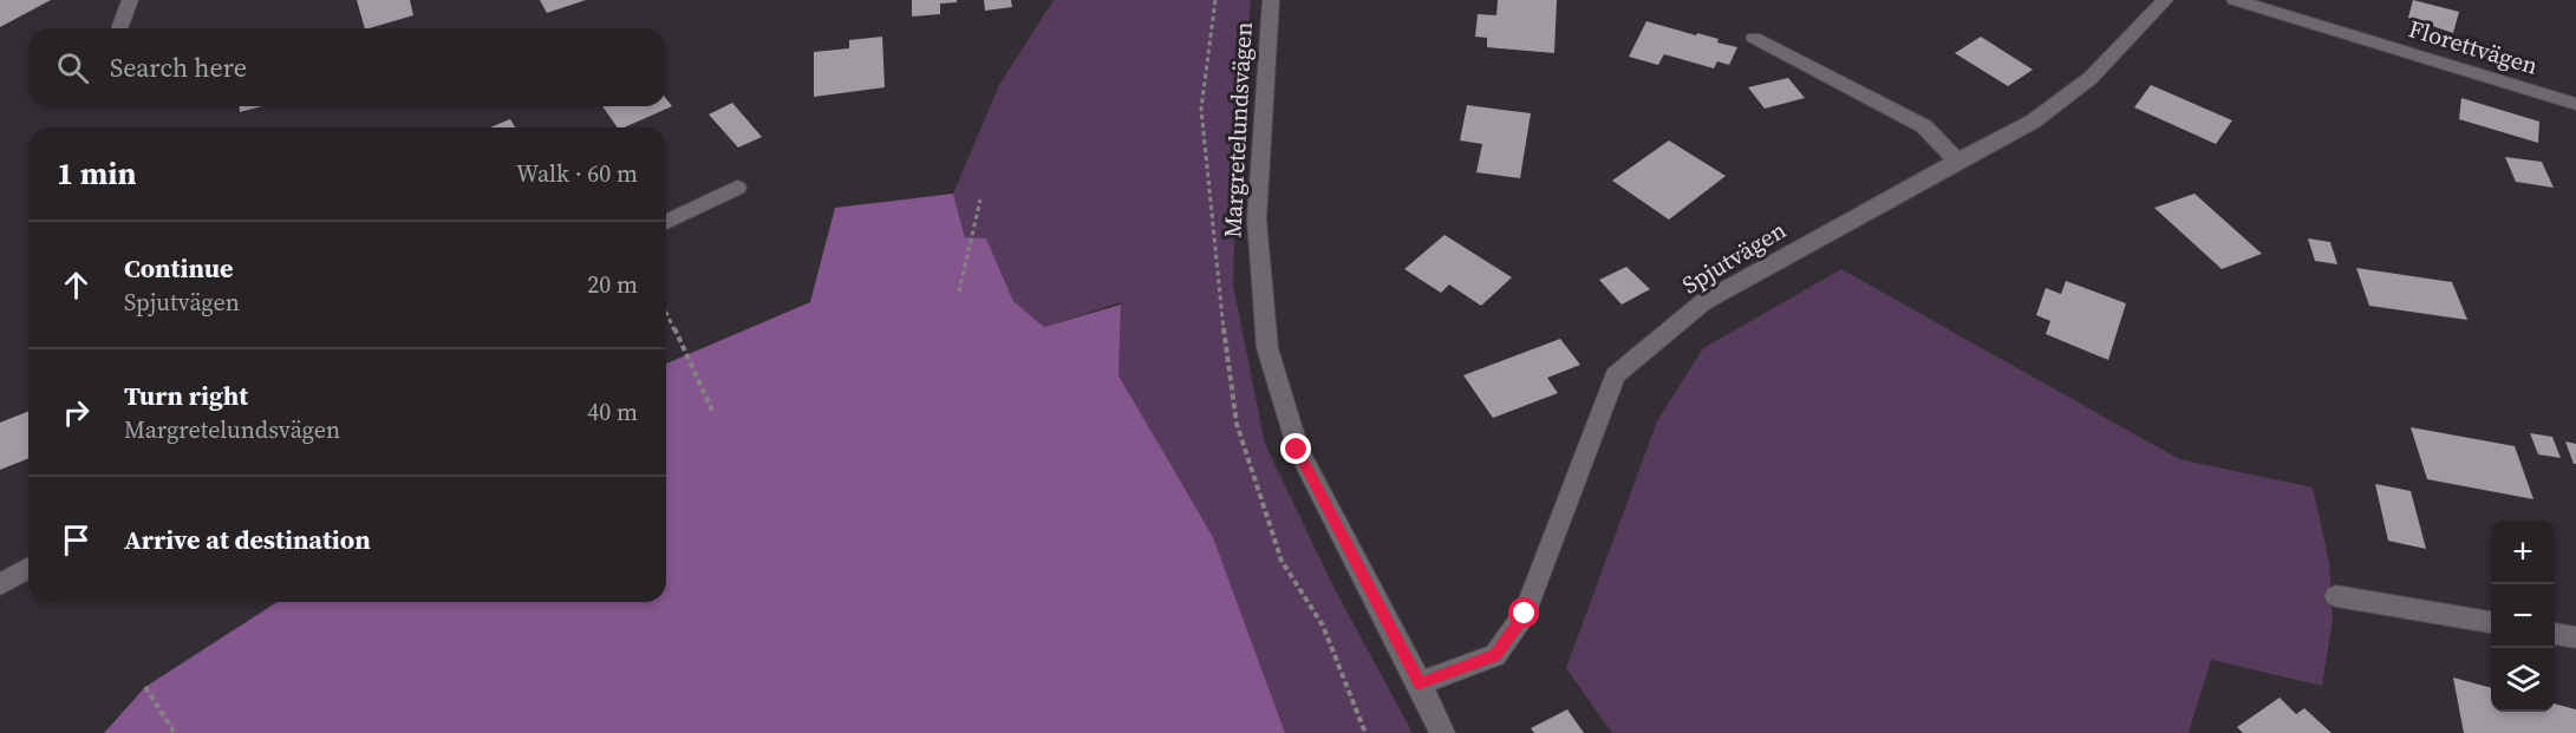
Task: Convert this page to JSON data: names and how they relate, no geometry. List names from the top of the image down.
{
  "streets": {
    "street": ["Florettvägen", "Margretelundsvägen", "Spjutvägen"]
  },
  "crossings": [
    ["Margretelundsvägen", "Spjutvägen"]
  ],
  "page": {
    "search": "Search here",
    "heading": ["1 min", "Walk · 60 m"],
    "list": [
      ["Continue", "Spjutvägen", "20 m"],
      ["Turn right", "Margretelundsvägen", "40 m"],
      "Arrive at destination"
    ],
    "map_buttons": ["+", "−"]
  }
}
